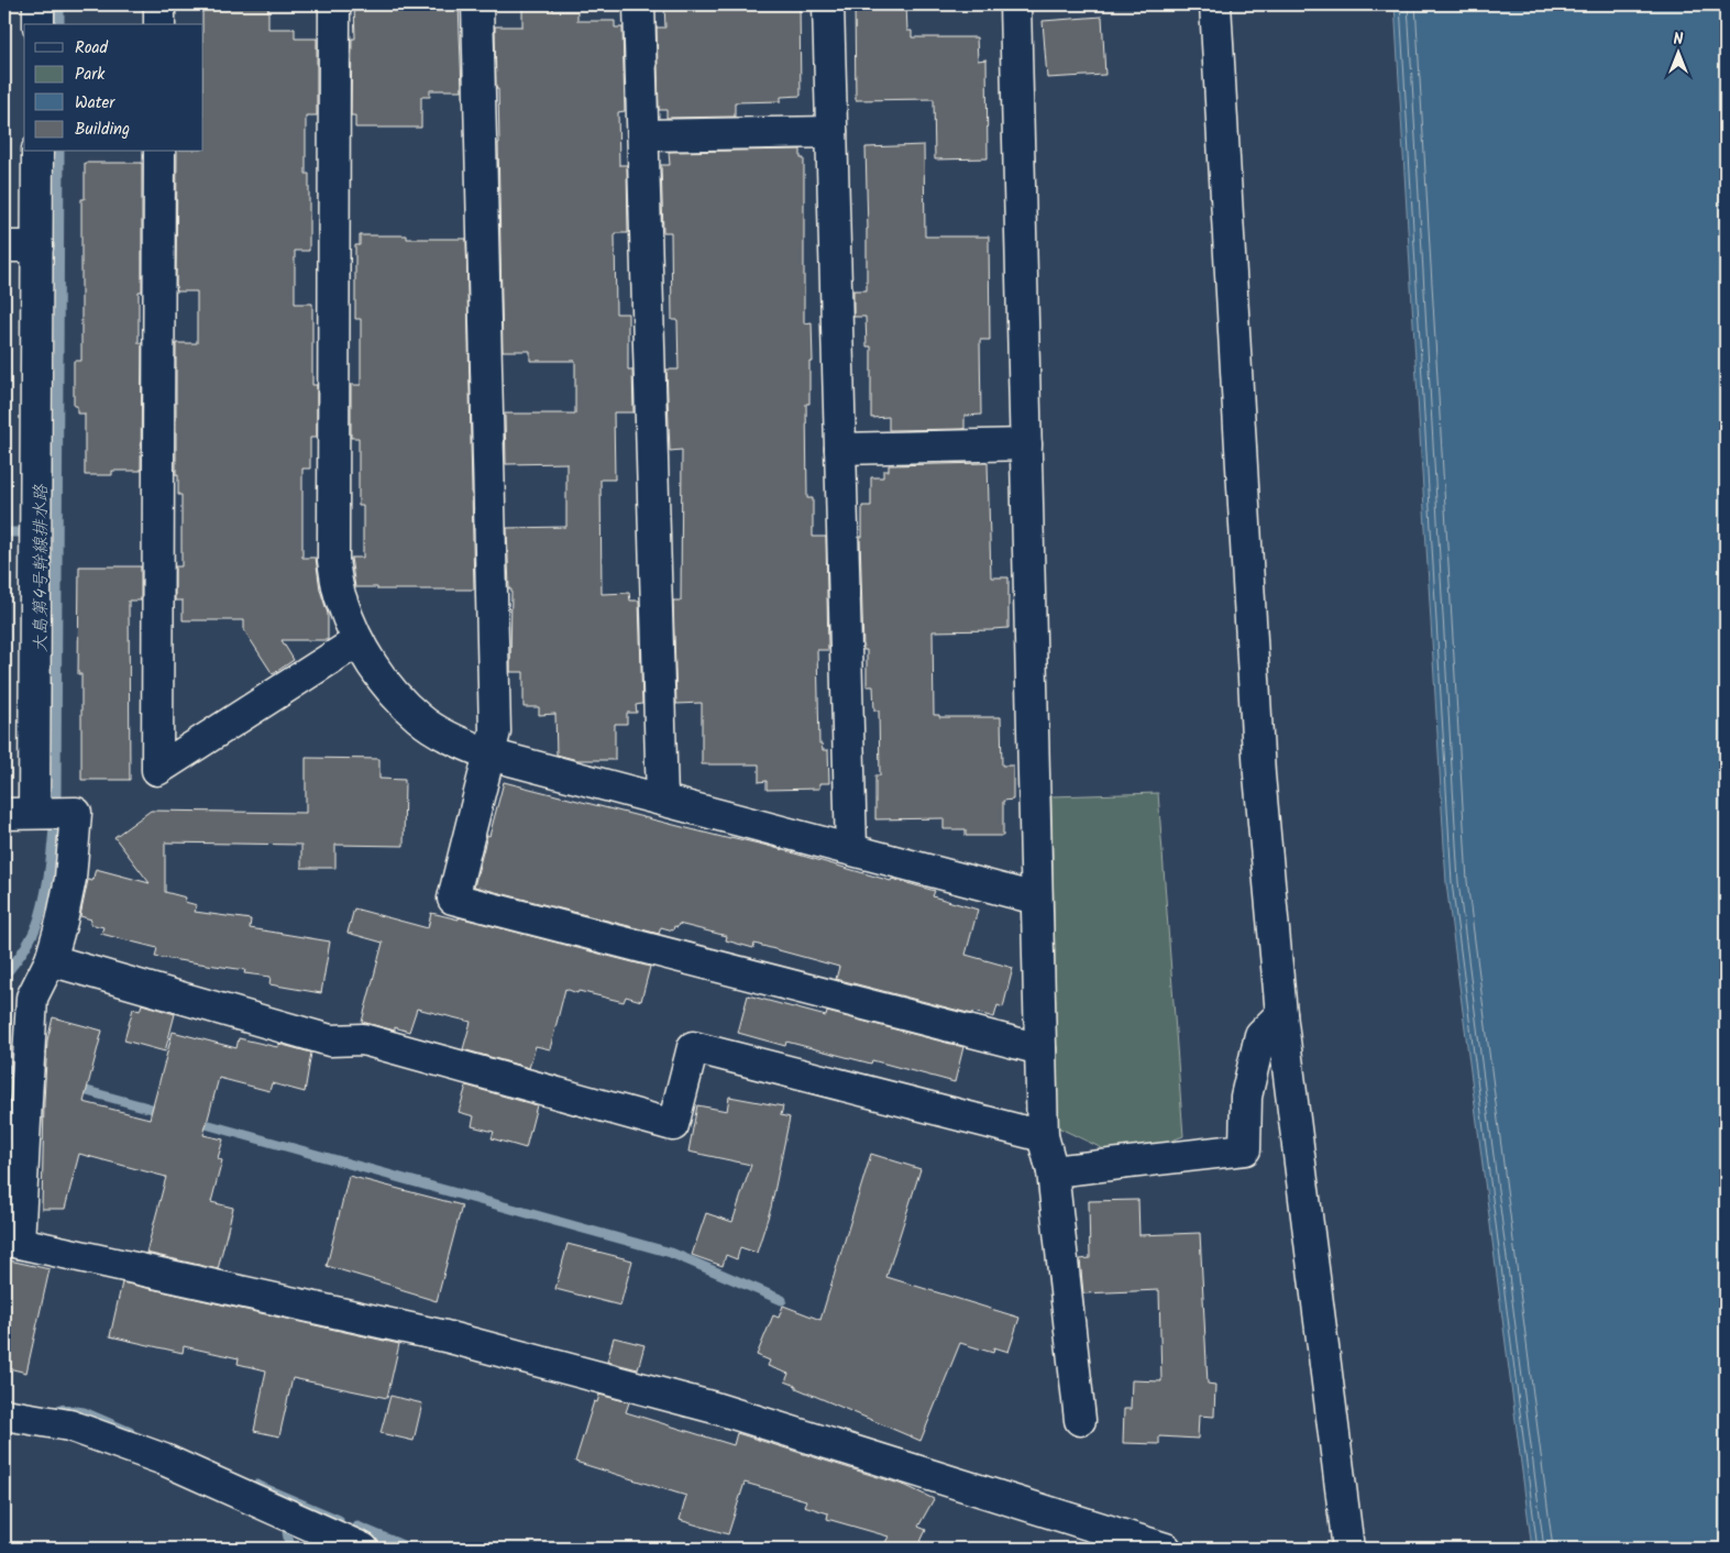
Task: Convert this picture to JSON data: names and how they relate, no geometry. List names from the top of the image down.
{
  "water": ["大島第4号幹線排水路"],
  "legend": [
    "Road",
    "Park",
    "Water",
    "Building"
  ],
  "north": "top"
}
